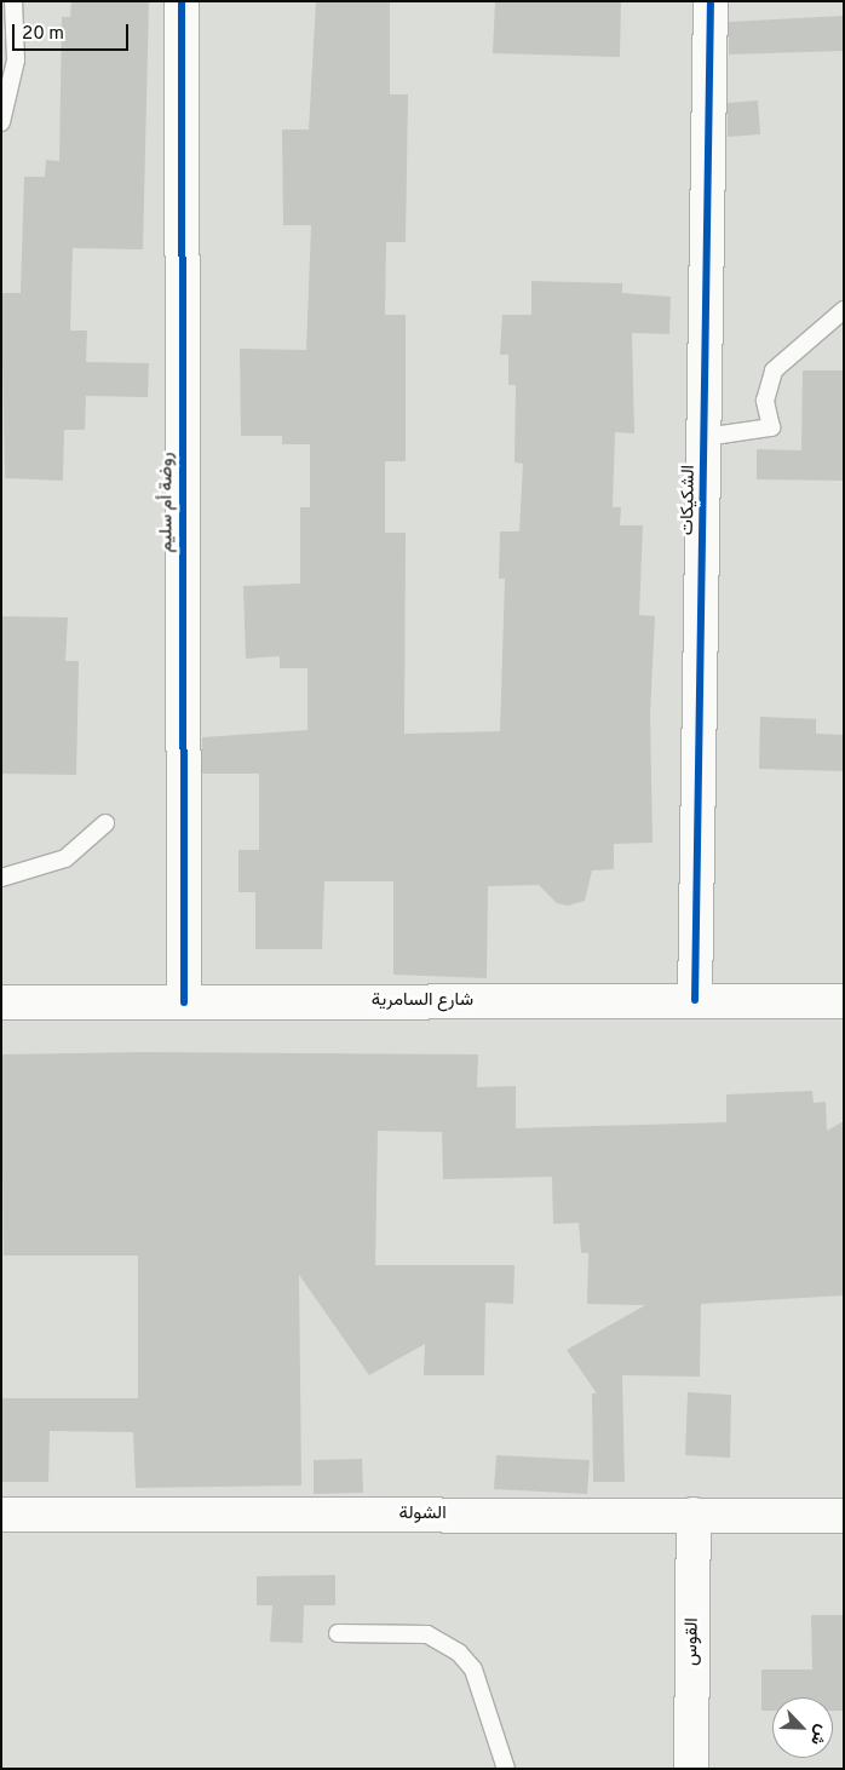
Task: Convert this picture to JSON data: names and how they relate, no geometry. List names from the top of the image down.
{
  "streets": {
    "street": [
      "الشكيكات",
      "روضة أم سليم",
      "شارع السامرية",
      "الشولة",
      "القوس"
    ]
  },
  "crossings": [
    ["الشكيكات", "شارع السامرية"],
    ["روضة أم سليم", "شارع السامرية"],
    ["الشولة", "القوس"]
  ],
  "scale_bar": "20 m",
  "north": "bottom right"
}
